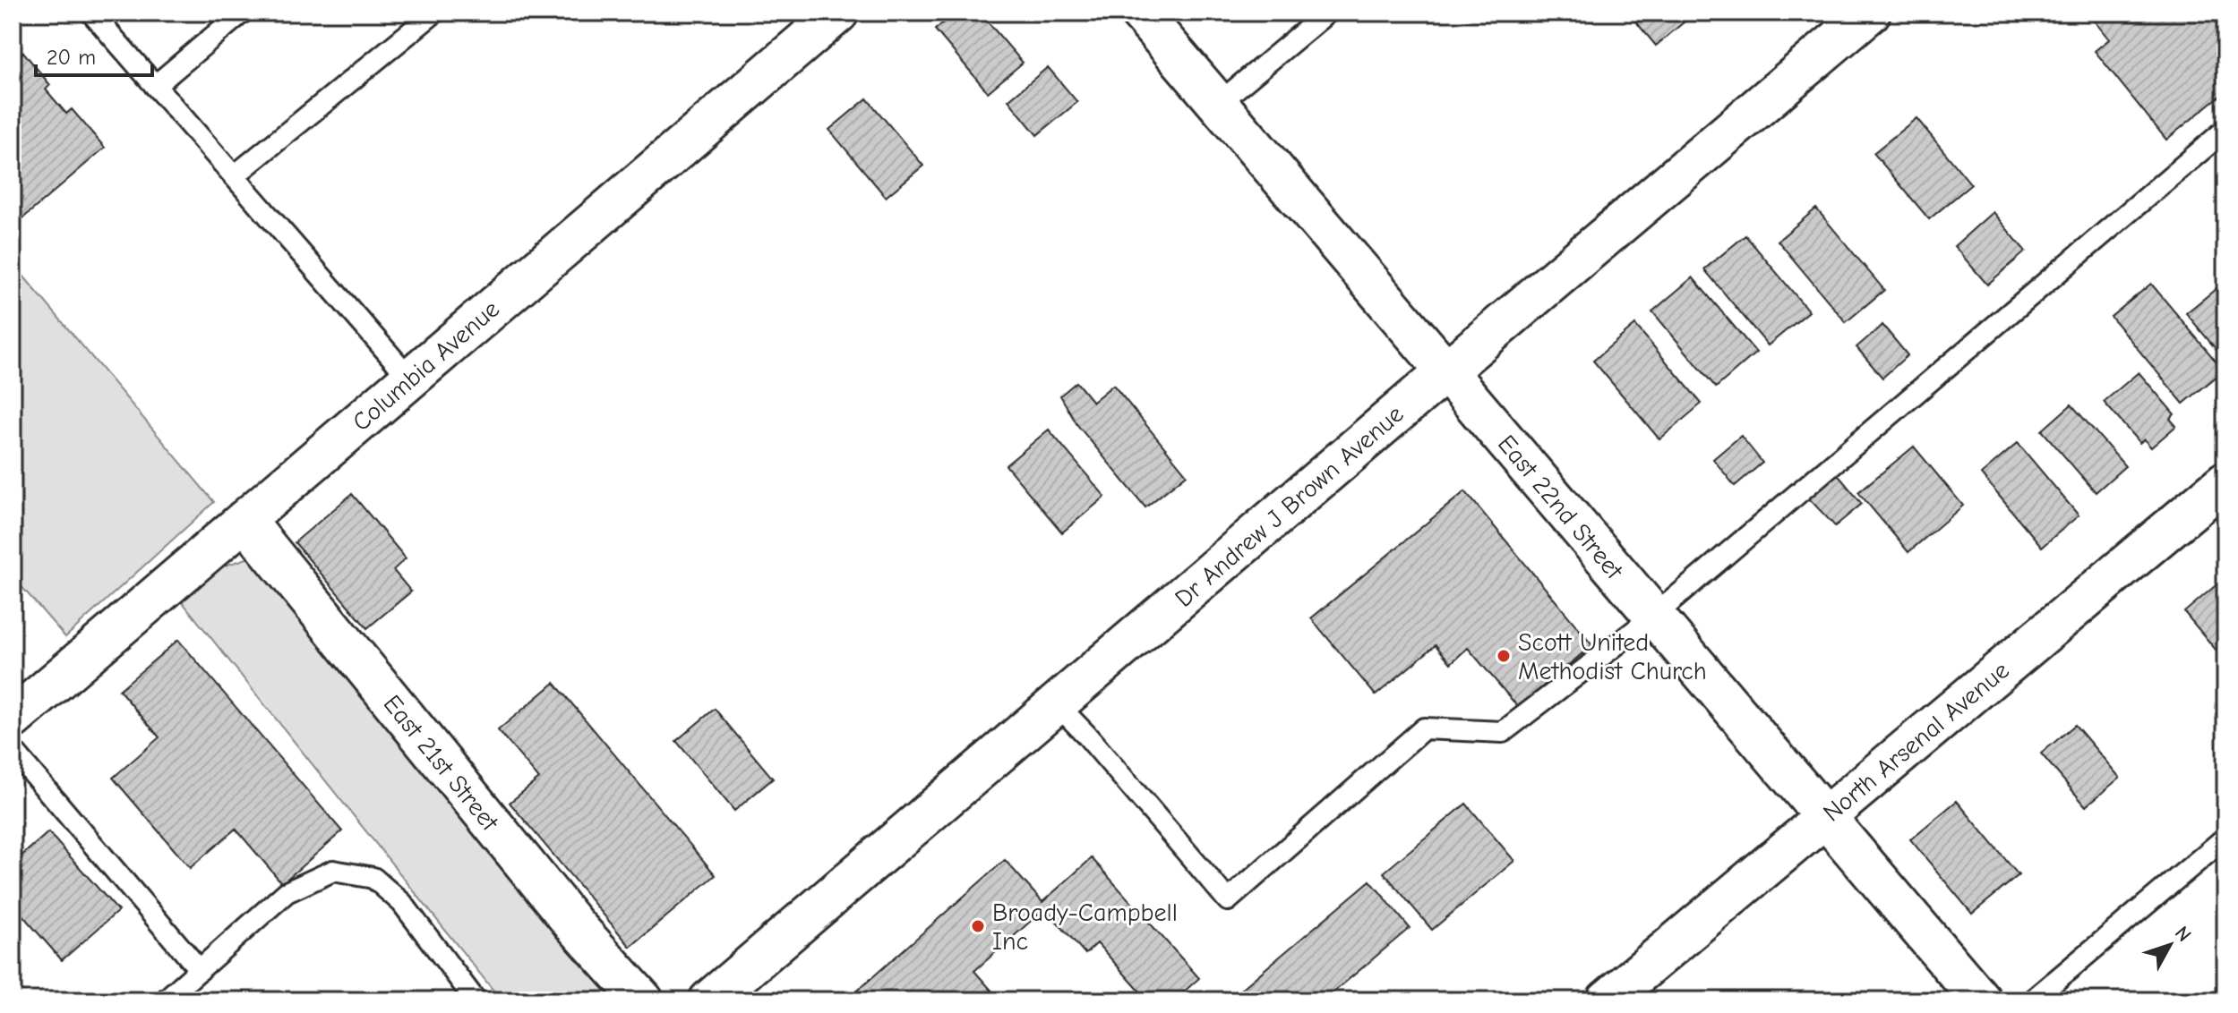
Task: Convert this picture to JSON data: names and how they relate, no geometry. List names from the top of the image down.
{
  "streets": {
    "street": [
      "Columbia Avenue",
      "Dr Andrew J Brown Avenue",
      "East 22nd Street",
      "North Arsenal Avenue",
      "East 21st Street"
    ]
  },
  "crossings": [
    ["Columbia Avenue", "East 21st Street"],
    ["Dr Andrew J Brown Avenue", "East 22nd Street"],
    ["East 22nd Street", "North Arsenal Avenue"]
  ],
  "places": ["Scott United Methodist Church", "Broady-Campbell Inc"],
  "scale_bar": "20 m",
  "north": "top right"
}
